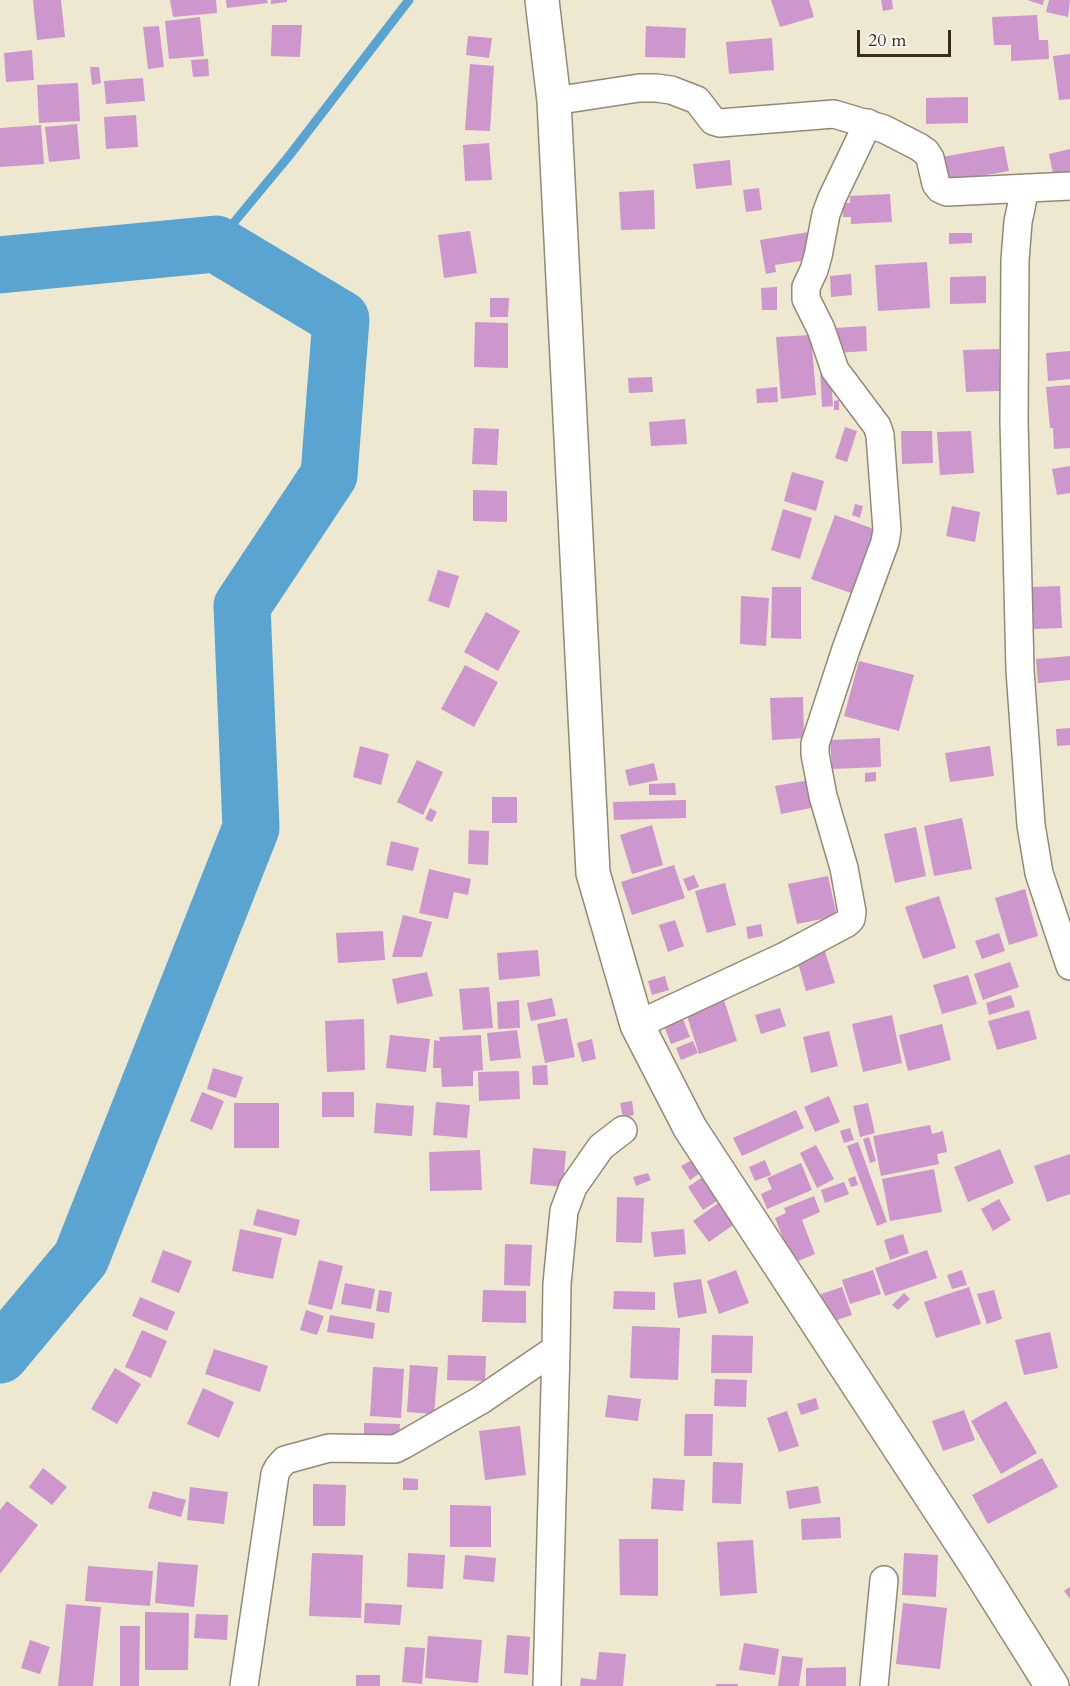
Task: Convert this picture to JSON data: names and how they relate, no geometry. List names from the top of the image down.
{
  "scale_bar": "20 m"
}
